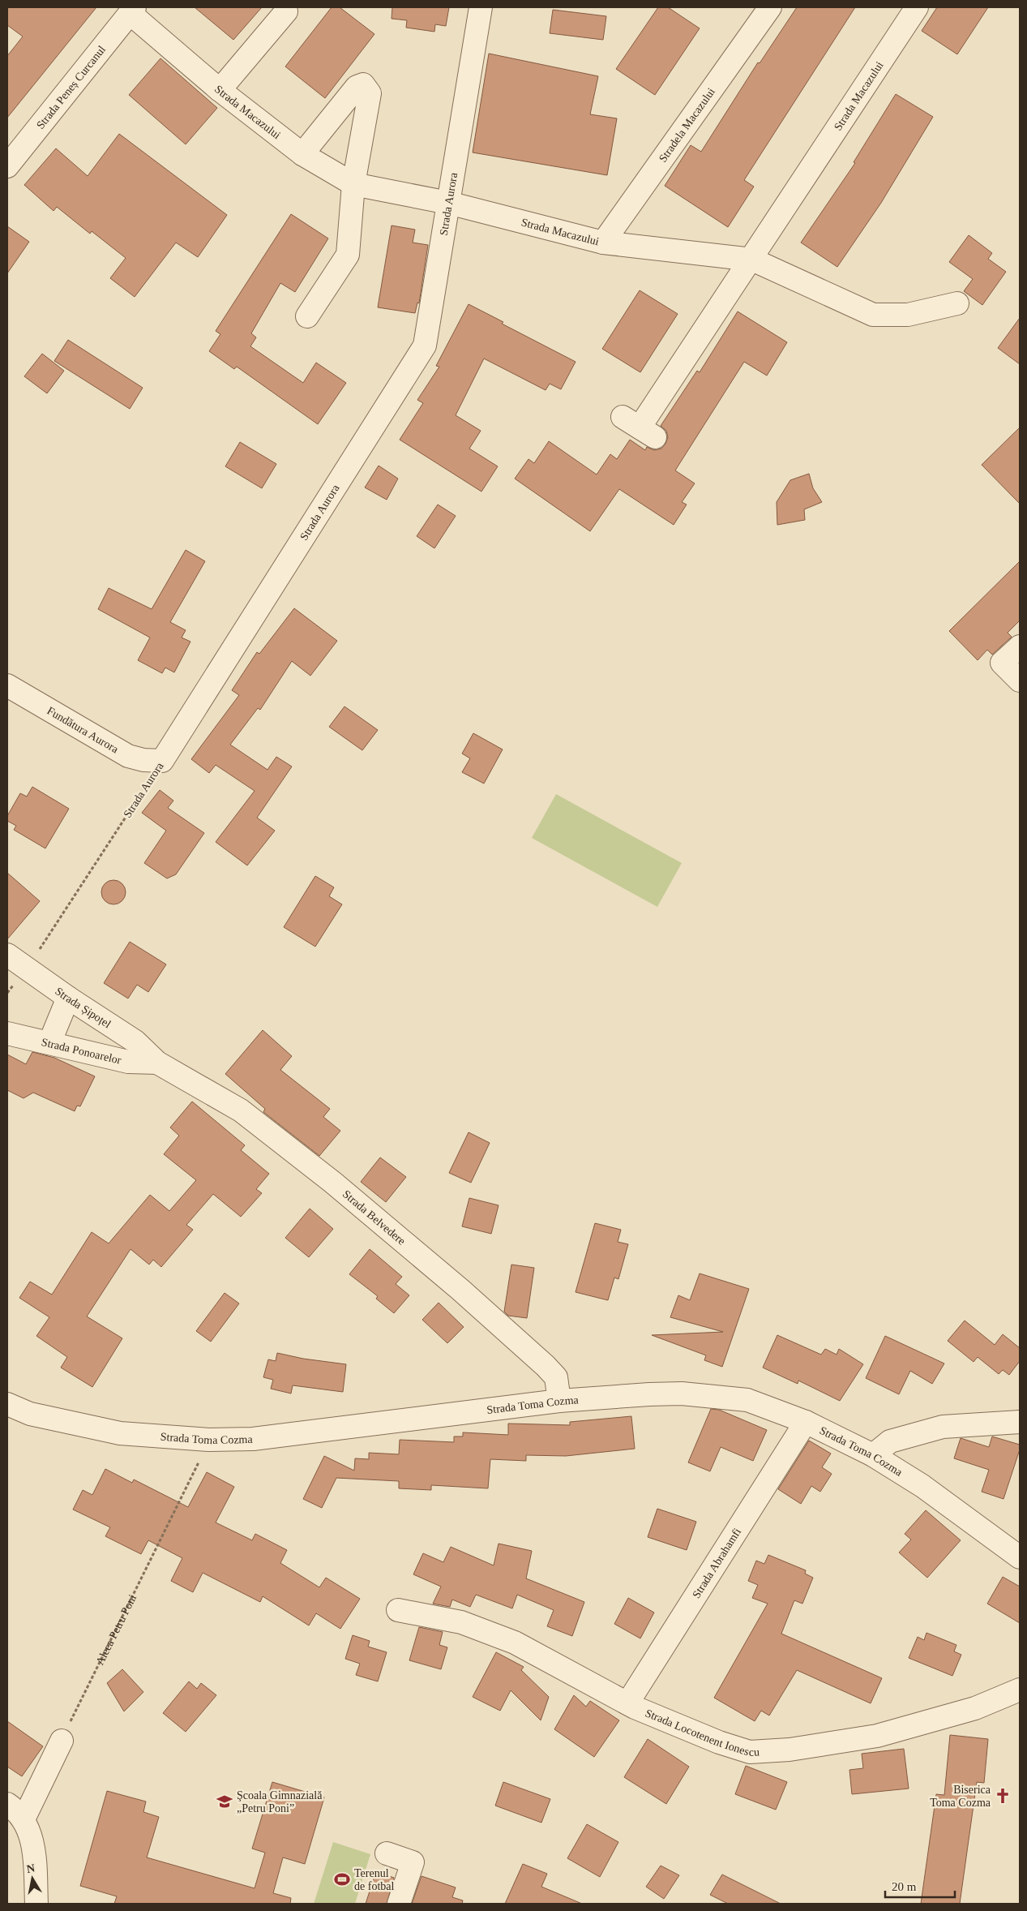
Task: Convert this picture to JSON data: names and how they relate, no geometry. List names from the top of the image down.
{
  "streets": {
    "street": [
      "Strada Peneș Curcanul",
      "Strada Macazului",
      "Stradela Macazului",
      "Strada Aurora",
      "Fundătura Aurora",
      "Strada Șipoțel",
      "Strada Ponoarelor",
      "Strada Belvedere",
      "Strada Toma Cozma",
      "Strada Abrahamfi",
      "Strada Locotenent Ionescu"
    ],
    "path": ["Aleea Petru Poni"]
  },
  "crossings": [
    ["Strada Peneș Curcanul", "Strada Macazului"],
    ["Strada Macazului", "Stradela Macazului"],
    ["Strada Macazului", "Strada Aurora"],
    ["Strada Aurora", "Fundătura Aurora"],
    ["Strada Aurora", "Strada Șipoțel"],
    ["Strada Șipoțel", "Strada Ponoarelor"],
    ["Strada Șipoțel", "Strada Belvedere"],
    ["Strada Ponoarelor", "Strada Belvedere"],
    ["Strada Belvedere", "Strada Toma Cozma"],
    ["Strada Toma Cozma", "Strada Abrahamfi"],
    ["Strada Toma Cozma", "Aleea Petru Poni"],
    ["Strada Abrahamfi", "Strada Locotenent Ionescu"]
  ],
  "places": {
    "church": ["Biserica Toma Cozma"],
    "school or university": ["Şcoala Gimnazială „Petru Poni”"],
    "sports": ["Terenul de fotbal"]
  },
  "scale_bar": "20 m",
  "north": "top"
}
